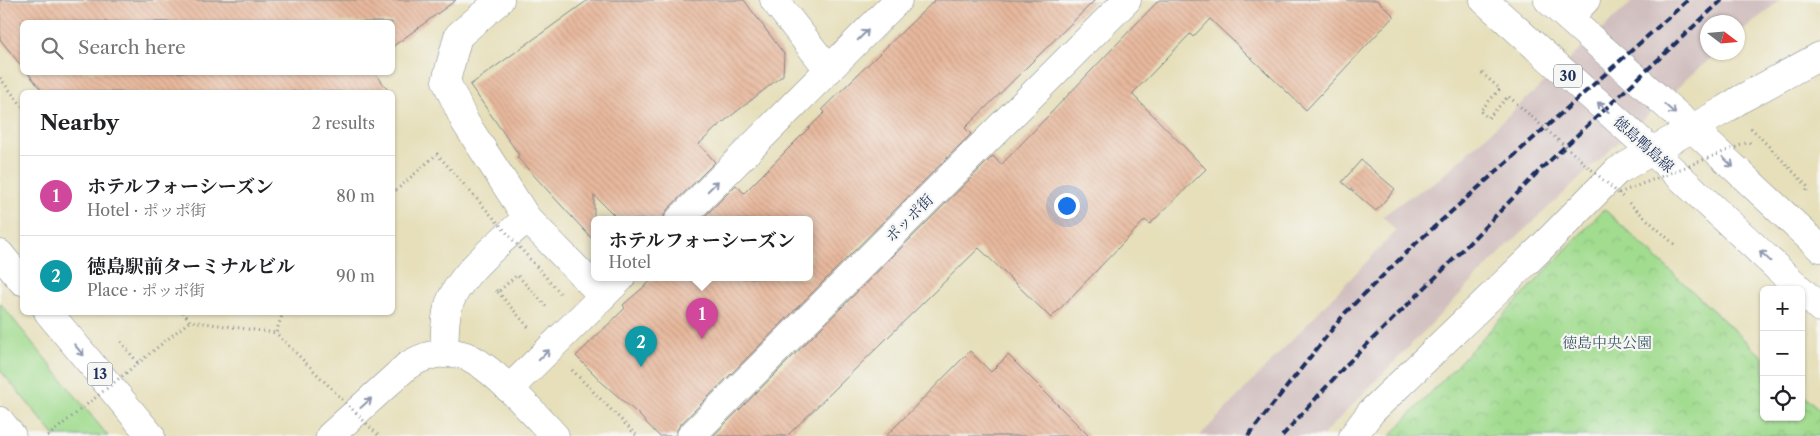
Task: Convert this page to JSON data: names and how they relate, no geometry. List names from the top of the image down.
{
  "streets": {
    "street": [
      "30",
      "徳島鴨島線",
      "ポッポ街",
      "13"
    ]
  },
  "parks": ["徳島中央公園"],
  "north": "right",
  "page": {
    "search": "Search here",
    "heading": ["Nearby", "2 results"],
    "list": [
      {
        "mark": "1",
        "name": "ホテルフォーシーズン",
        "note": "Hotel · ポッポ街",
        "value": "80 m"
      },
      {
        "mark": "2",
        "name": "徳島駅前ターミナルビル",
        "note": "Place · ポッポ街",
        "value": "90 m"
      }
    ],
    "popup": ["ホテルフォーシーズン", "Hotel"],
    "map_buttons": ["+", "−"],
    "pins": ["1", "2"]
  }
}
